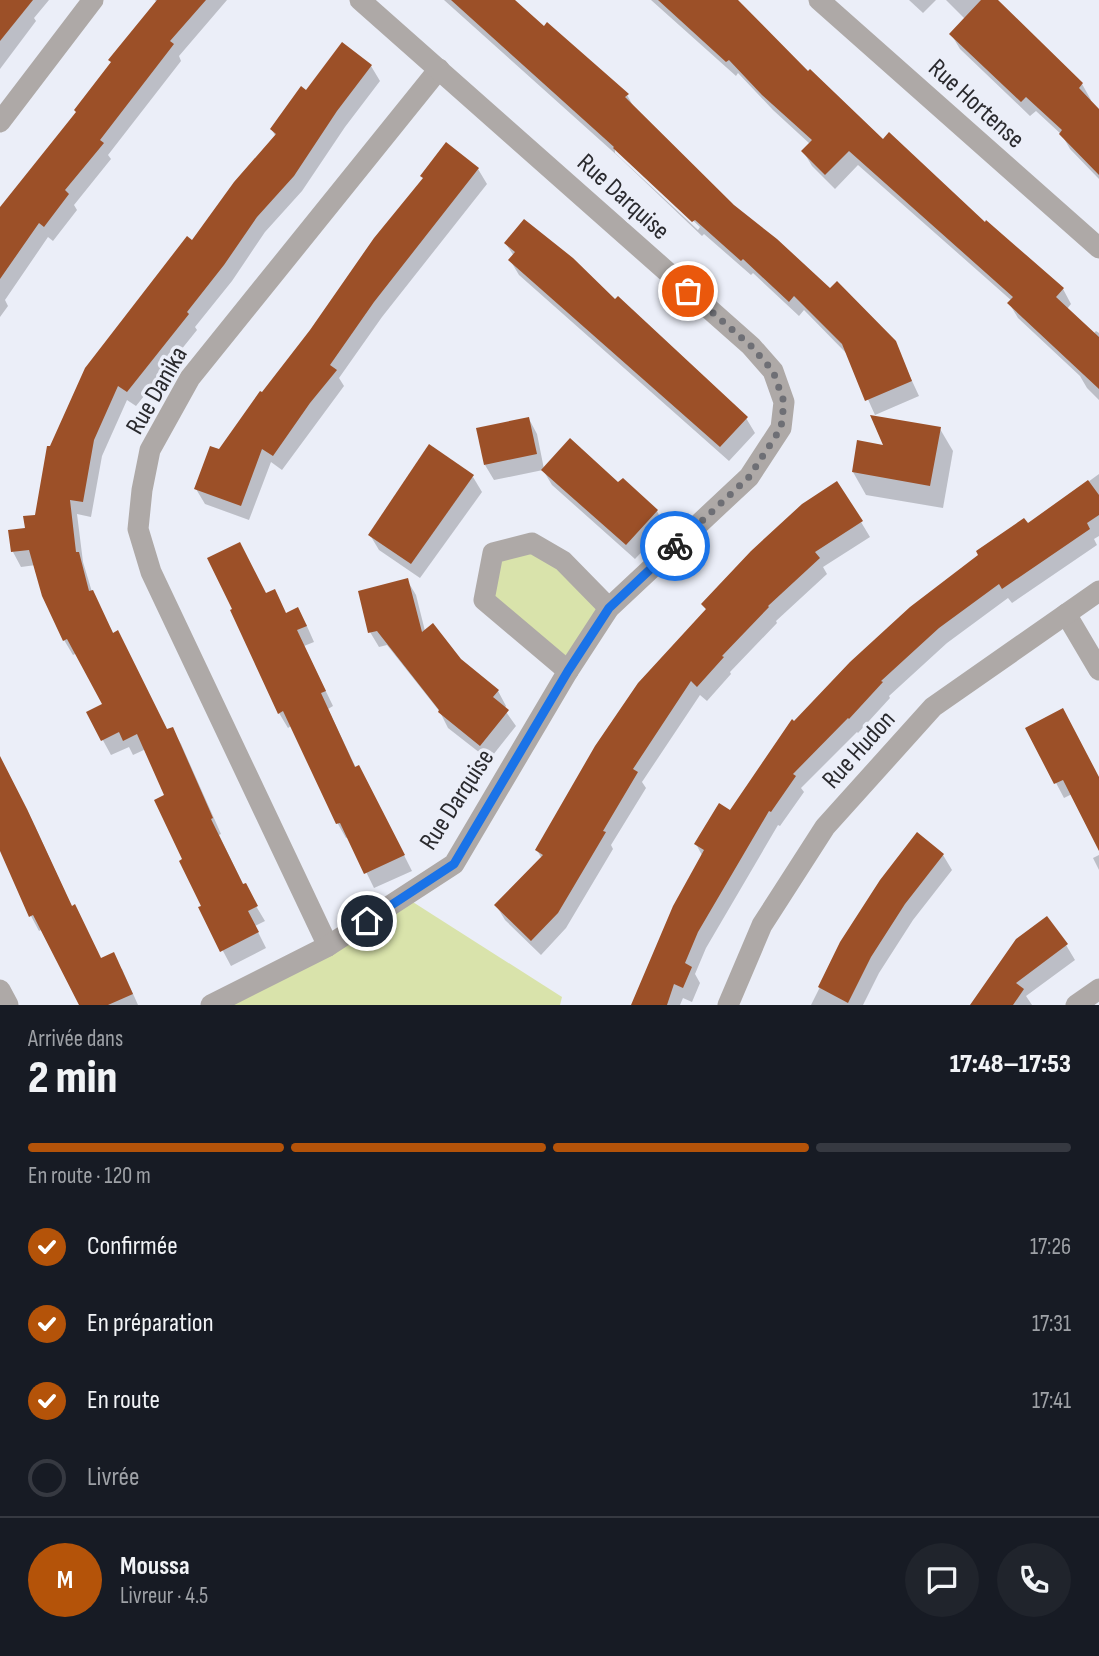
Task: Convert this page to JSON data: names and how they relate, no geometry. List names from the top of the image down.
{
  "streets": {
    "street": [
      "Rue Hortense",
      "Rue Darquise",
      "Rue Danika",
      "Rue Hudon"
    ]
  },
  "crossings": [
    ["Rue Darquise", "Rue Danika"]
  ],
  "page": {
    "heading": ["2 min", "Arrivée dans", "17:48–17:53"],
    "panel": ["Moussa", "Livreur · 4.5"],
    "bar": "En route · 120 m",
    "list": [
      ["Confirmée", "17:26"],
      ["En préparation", "17:31"],
      ["En route", "17:41"],
      "Livrée"
    ],
    "round": "M"
  }
}
